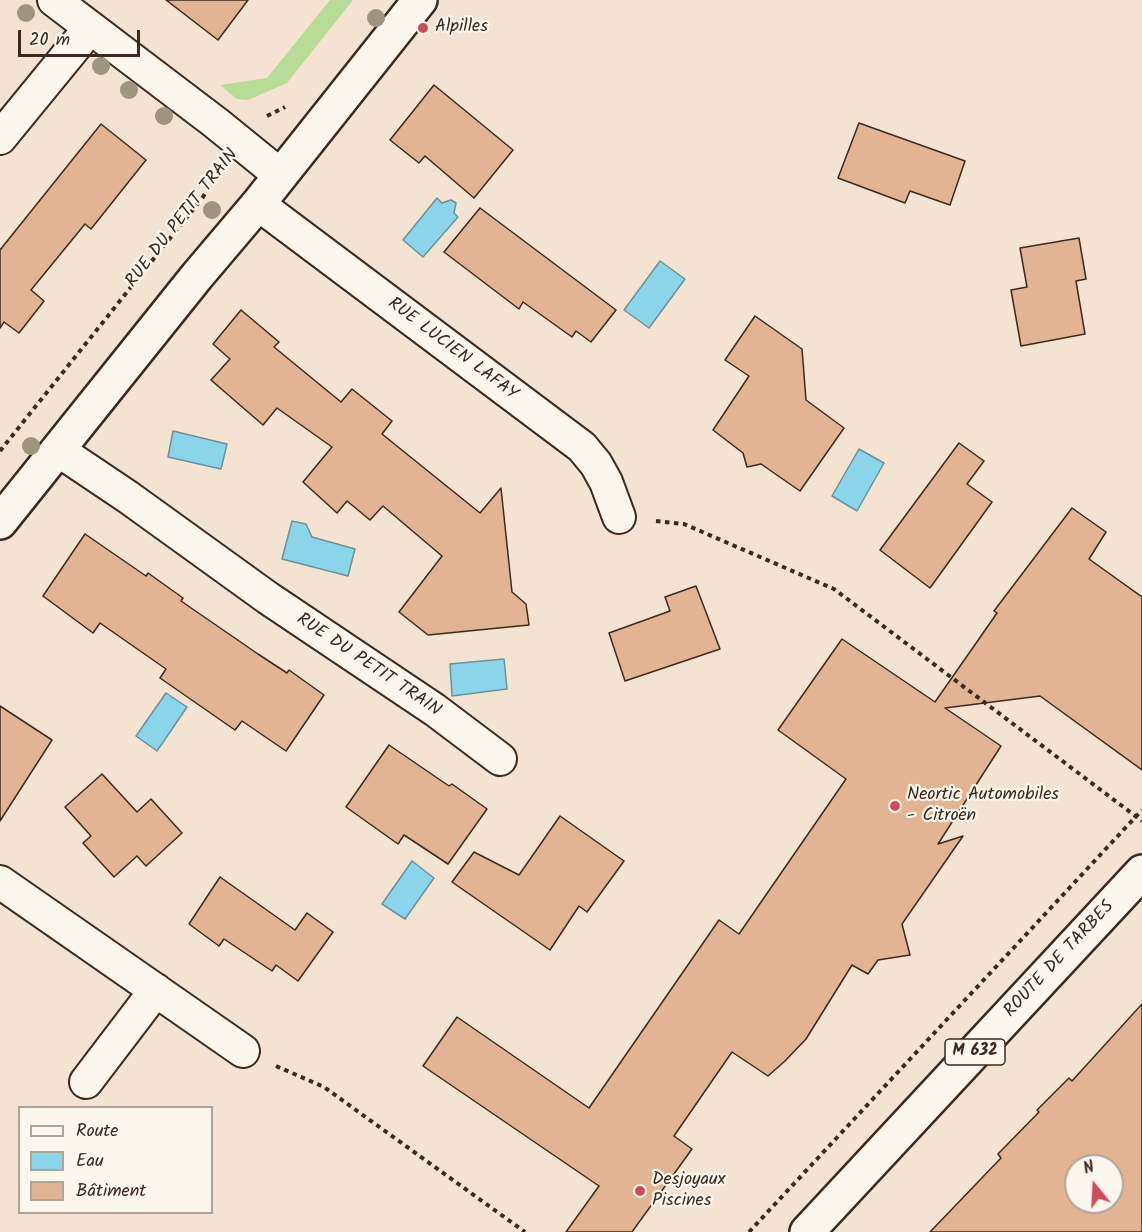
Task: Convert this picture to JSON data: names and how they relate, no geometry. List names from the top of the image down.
{
  "streets": {
    "street": [
      "RUE DU PETIT TRAIN",
      "RUE LUCIEN LAFAY",
      "ROUTE DE TARBES",
      "M 632"
    ]
  },
  "places": ["Alpilles", "Neortic Automobiles - Citroën", "Desjoyaux Piscines"],
  "legend": ["Route", "Eau", "Bâtiment"],
  "scale_bar": "20 m",
  "north": "top"
}
